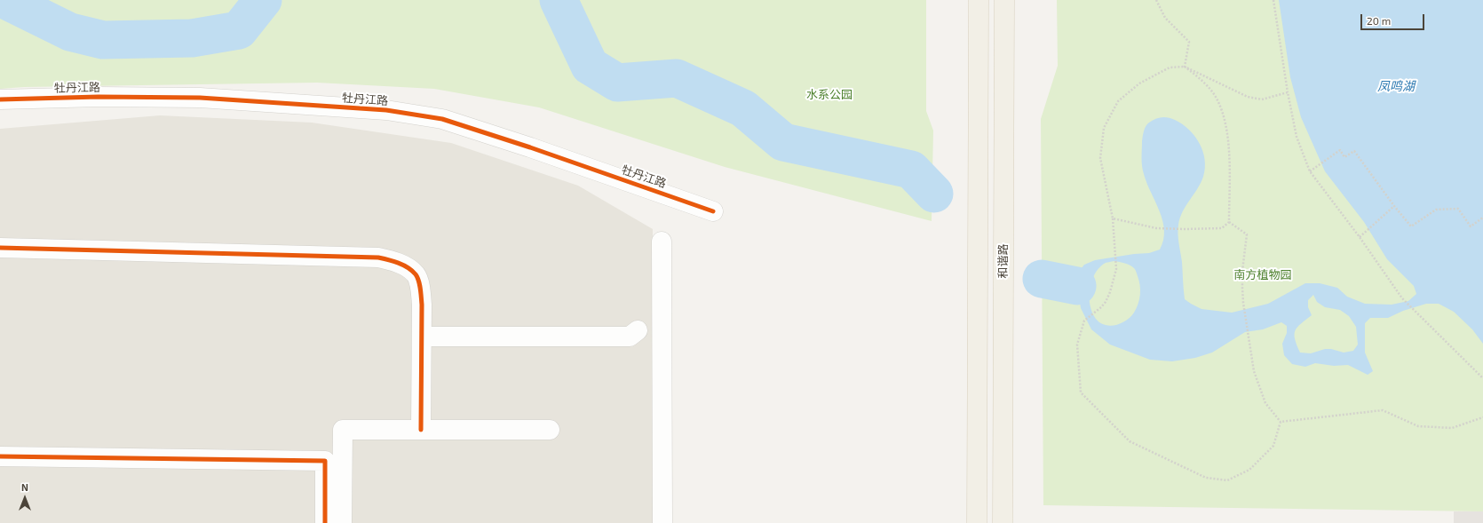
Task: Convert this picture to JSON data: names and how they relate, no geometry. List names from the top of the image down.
{
  "streets": {
    "main road": ["和谐路"],
    "street": ["牡丹江路"]
  },
  "water": ["凤鸣湖"],
  "parks": ["水系公园", "南方植物园"],
  "scale_bar": "20 m",
  "north": "top"
}
